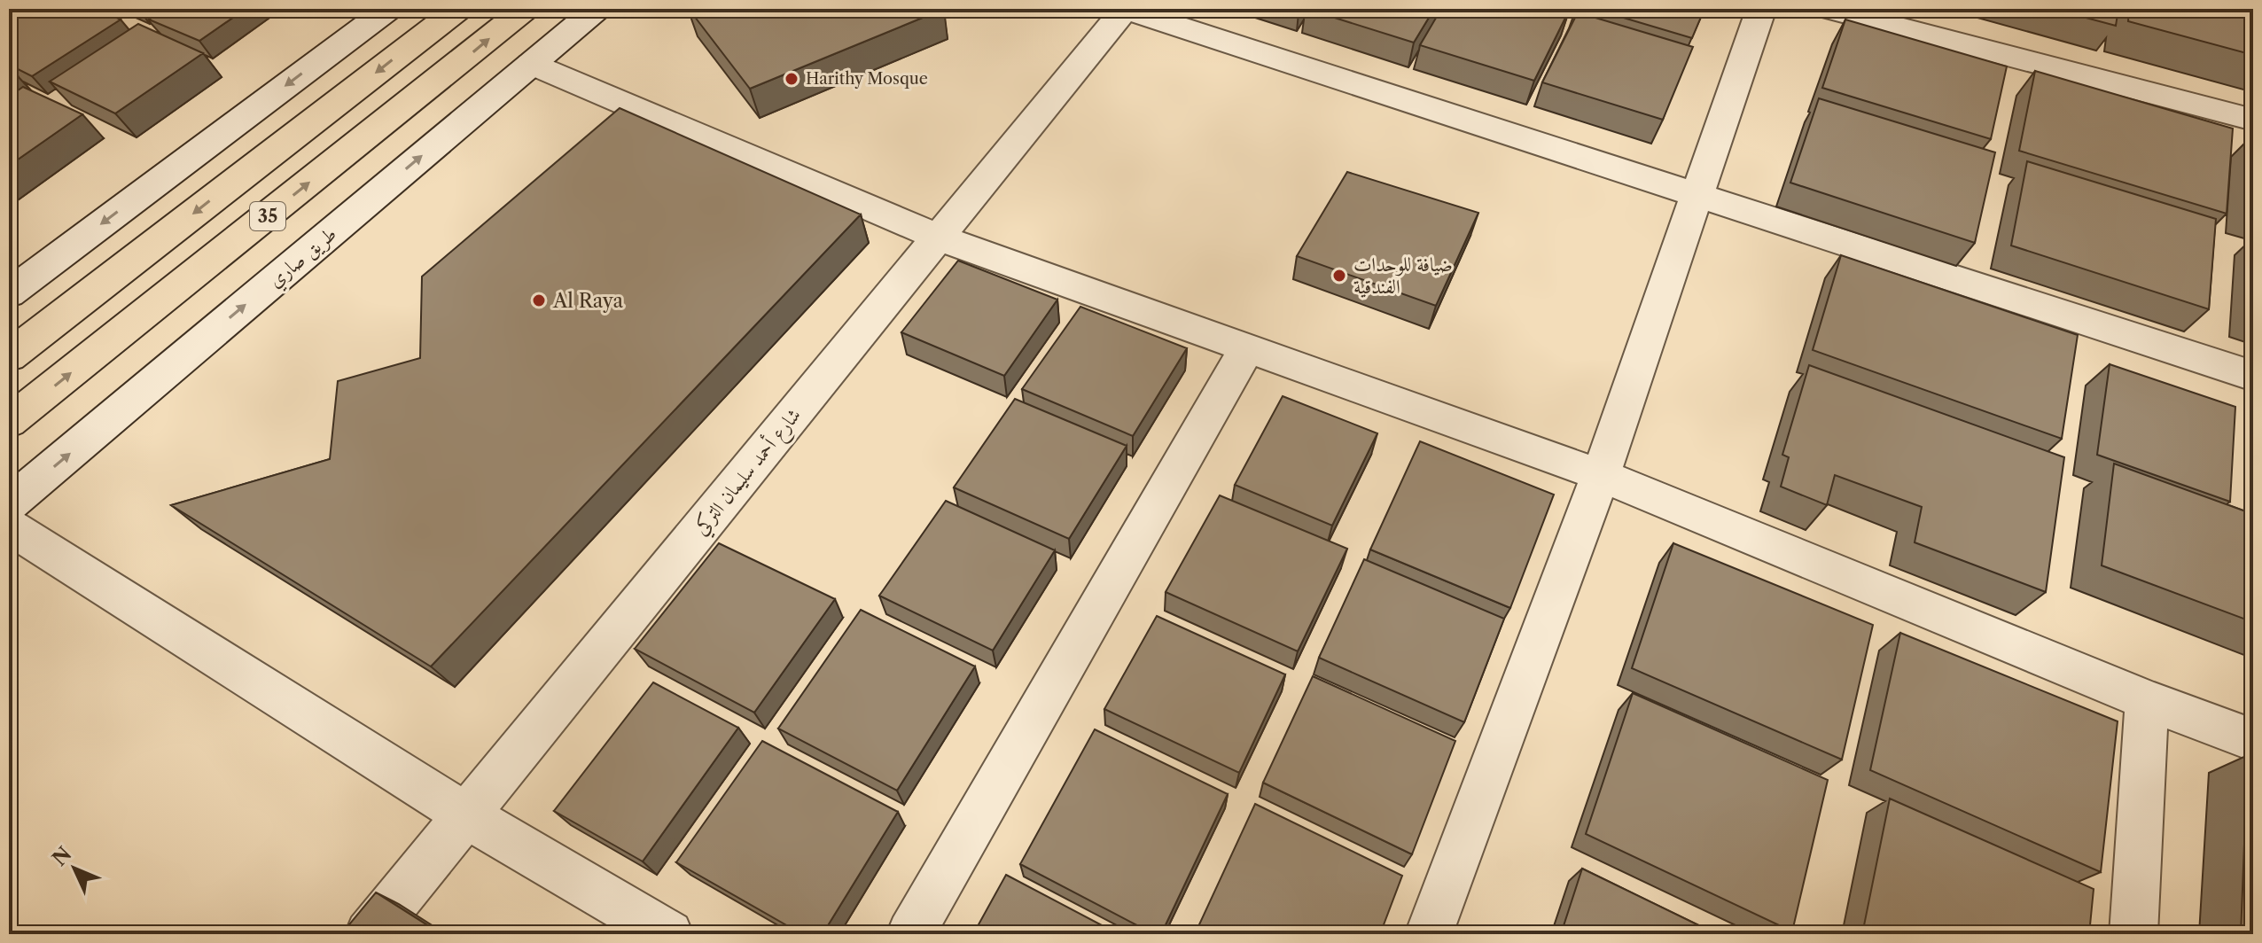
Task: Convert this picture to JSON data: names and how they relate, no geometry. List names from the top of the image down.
{
  "streets": {
    "main road": ["35"],
    "street": ["طريق صاري", "شارع أحمد سليمان التركي"]
  },
  "places": ["Harithy Mosque", "ضيافة للوحدات الفندقية", "Al Raya"],
  "north": "top left"
}
